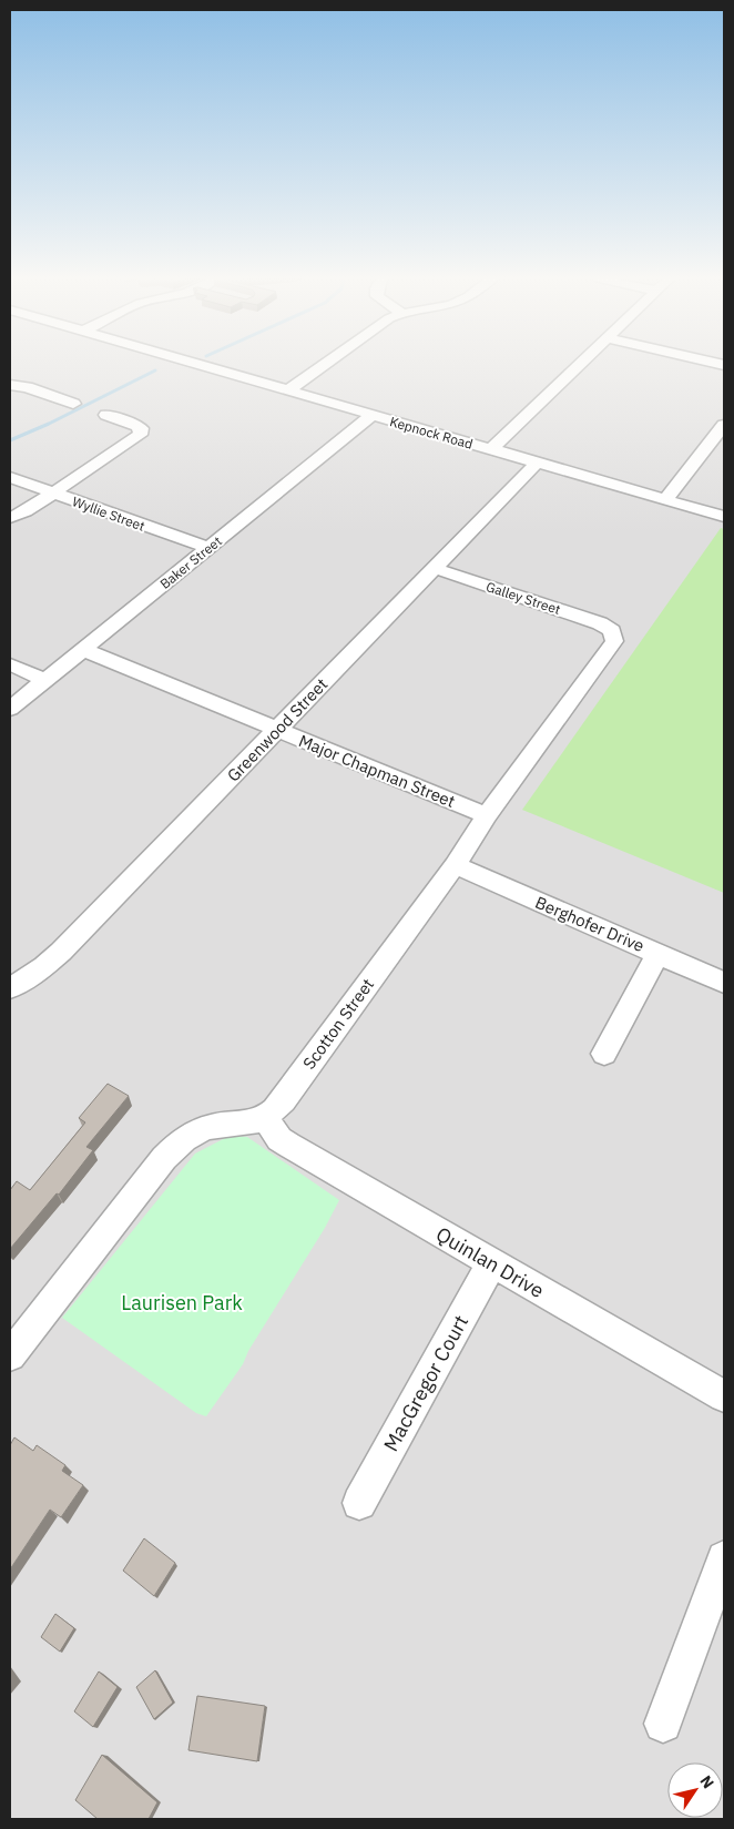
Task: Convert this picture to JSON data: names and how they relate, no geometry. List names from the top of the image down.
{
  "streets": {
    "street": [
      "Kepnock Road",
      "Wyllie Street",
      "Baker Street",
      "Galley Street",
      "Greenwood Street",
      "Major Chapman Street",
      "Berghofer Drive",
      "Scotton Street",
      "Quinlan Drive",
      "MacGregor Court"
    ]
  },
  "crossings": [
    ["Kepnock Road", "Baker Street"],
    ["Kepnock Road", "Greenwood Street"],
    ["Wyllie Street", "Baker Street"],
    ["Baker Street", "Major Chapman Street"],
    ["Galley Street", "Greenwood Street"],
    ["Galley Street", "Scotton Street"],
    ["Greenwood Street", "Major Chapman Street"],
    ["Major Chapman Street", "Scotton Street"],
    ["Berghofer Drive", "Scotton Street"],
    ["Scotton Street", "Quinlan Drive"],
    ["Quinlan Drive", "MacGregor Court"]
  ],
  "parks": ["Laurisen Park"],
  "north": "top right"
}
